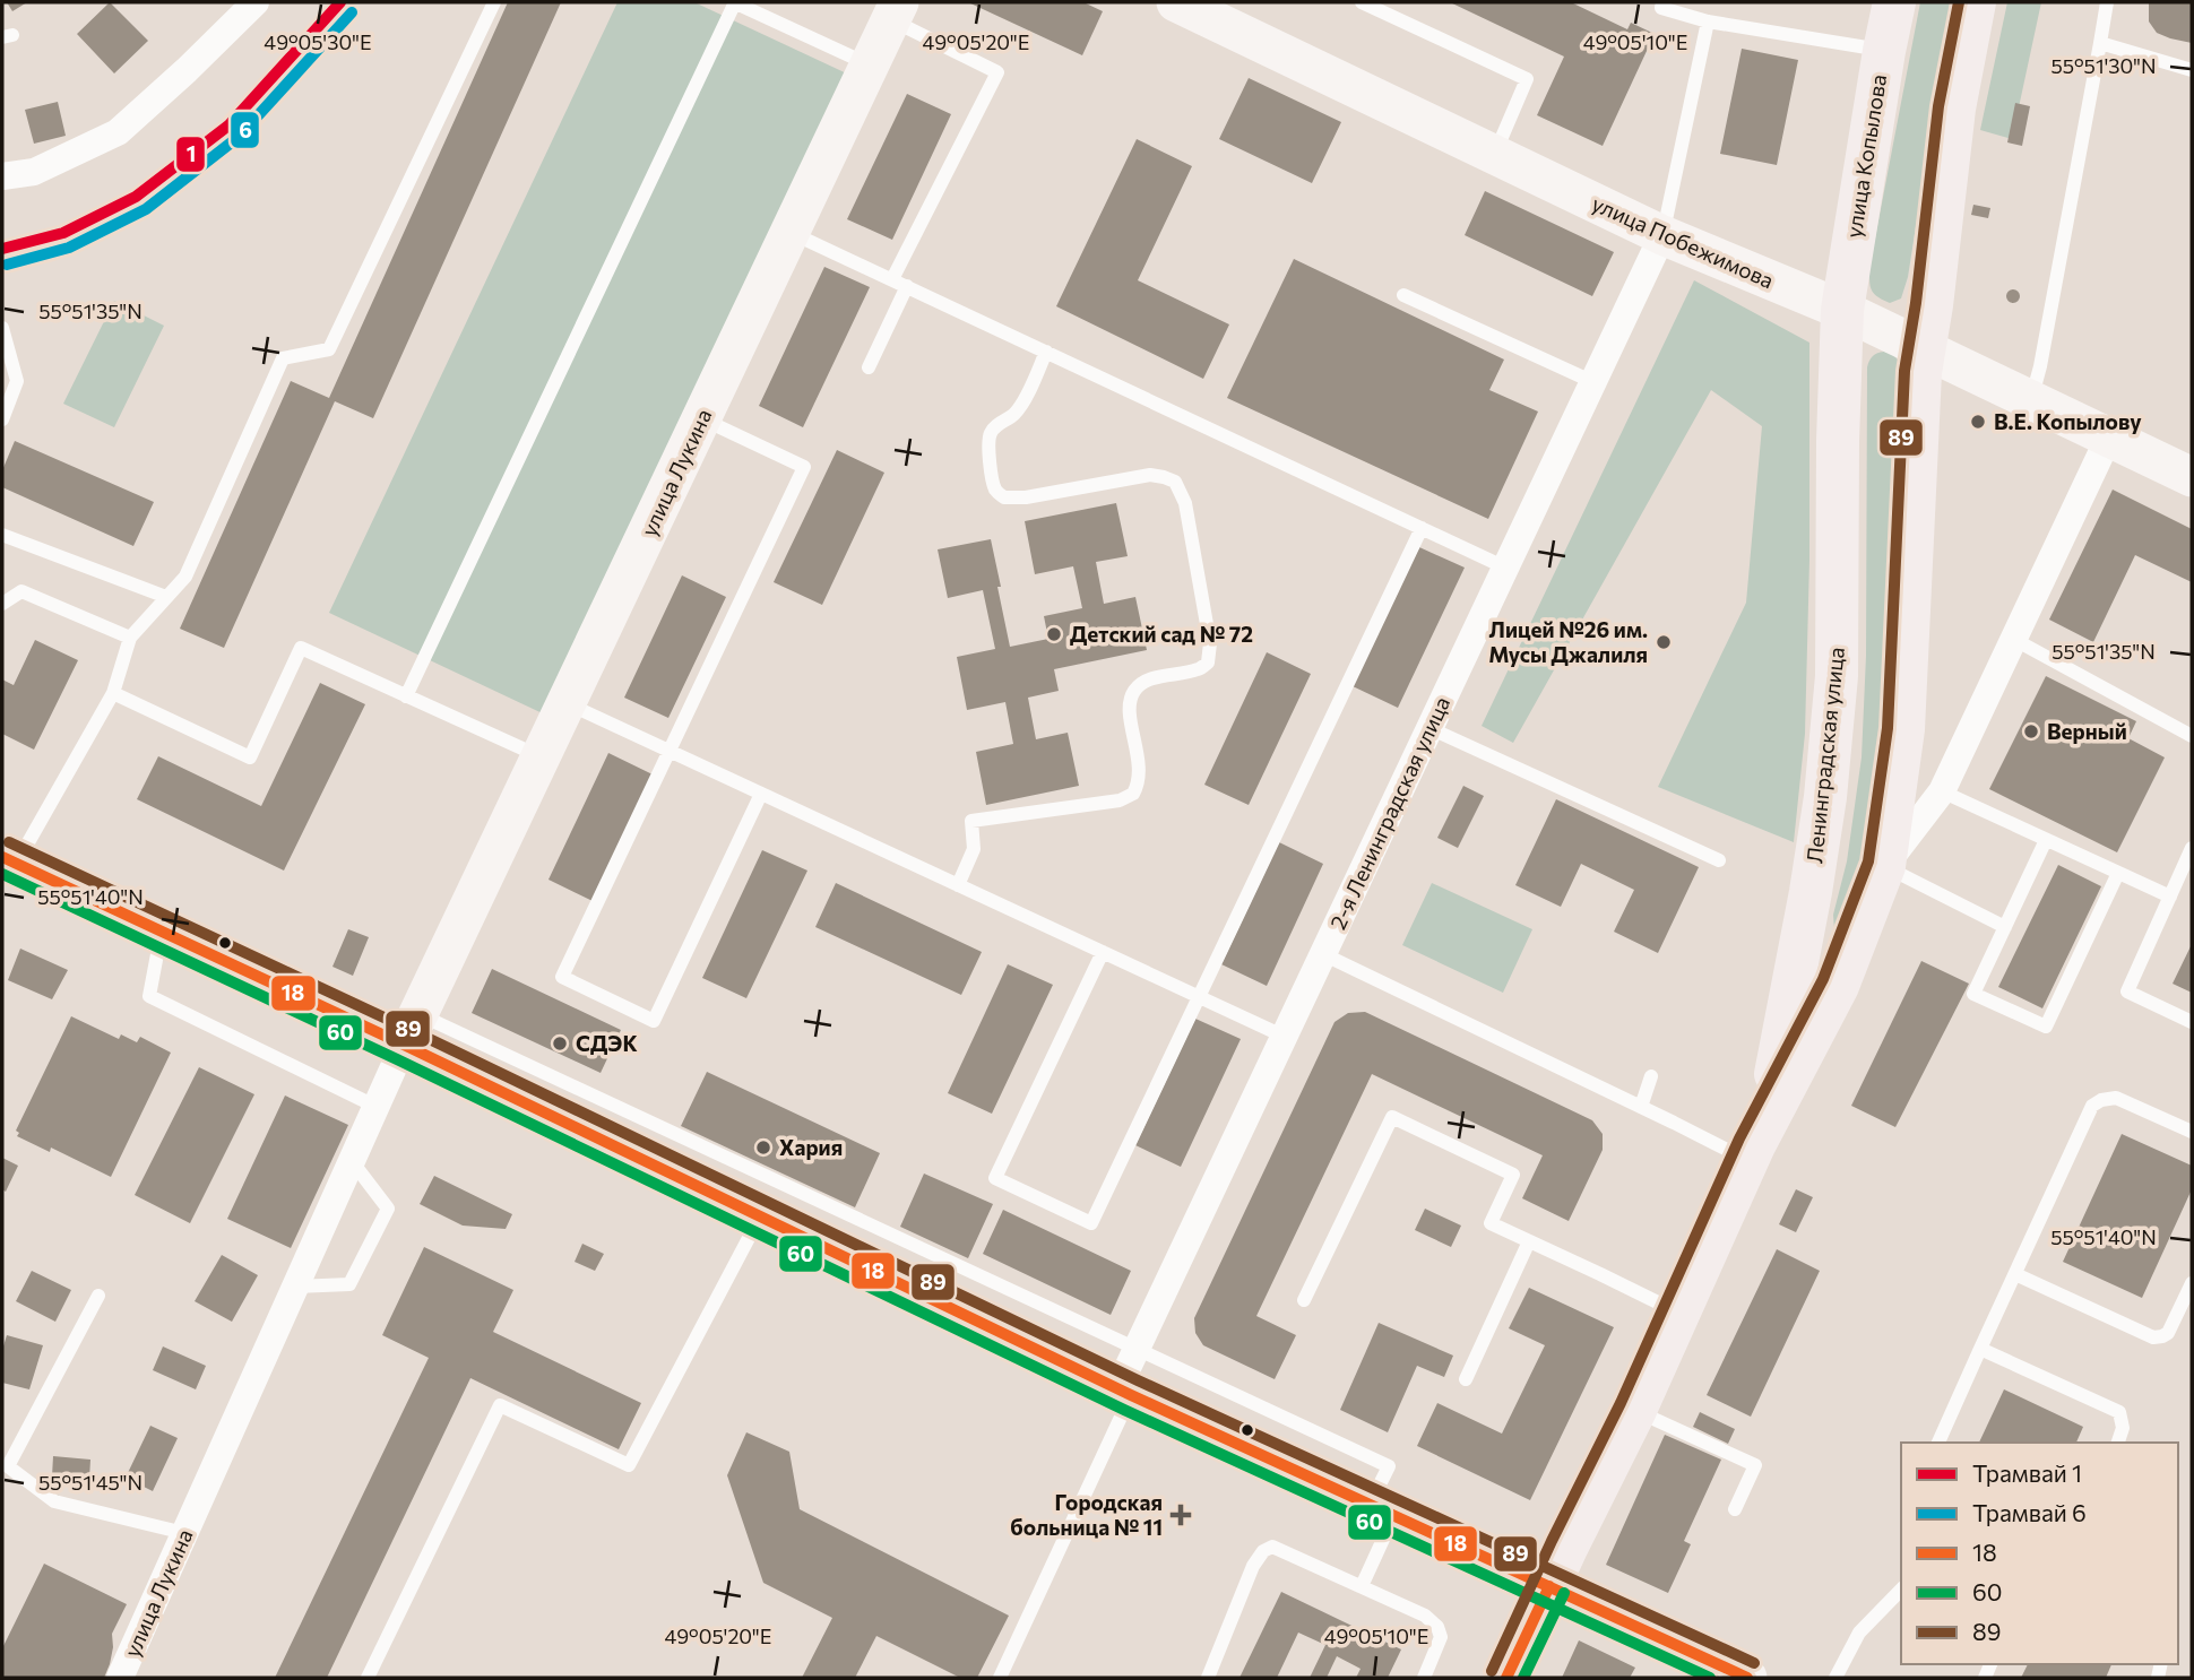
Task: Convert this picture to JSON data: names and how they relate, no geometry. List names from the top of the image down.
{
  "streets": {
    "main road": ["улица Копылова", "Ленинградская улица"],
    "street": ["улица Побежимова", "улица Лукина", "2-я Ленинградская улица"]
  },
  "crossings": [
    ["улица Копылова", "улица Побежимова"],
    ["улица Копылова", "Ленинградская улица"],
    ["улица Побежимова", "Ленинградская улица"],
    ["улица Побежимова", "2-я Ленинградская улица"]
  ],
  "places": {
    "other": [
      "В.Е. Копылову",
      "Детский сад № 72",
      "Лицей №26 им. Мусы Джалиля",
      "Верный",
      "СДЭК",
      "Хария"
    ],
    "health": ["Городская больница № 11"]
  },
  "lines": [
    "tram line 1",
    "transit line 89",
    "tram line 6",
    "transit line 18",
    "transit line 60"
  ],
  "legend": [
    "Трамвай 1",
    "Трамвай 6",
    "18",
    "60",
    "89"
  ],
  "coordinates": [
    "49°05'30\"E",
    "49°05'20\"E",
    "49°05'10\"E",
    "55°51'30\"N",
    "55°51'35\"N",
    "55°51'40\"N",
    "55°51'45\"N"
  ]
}
